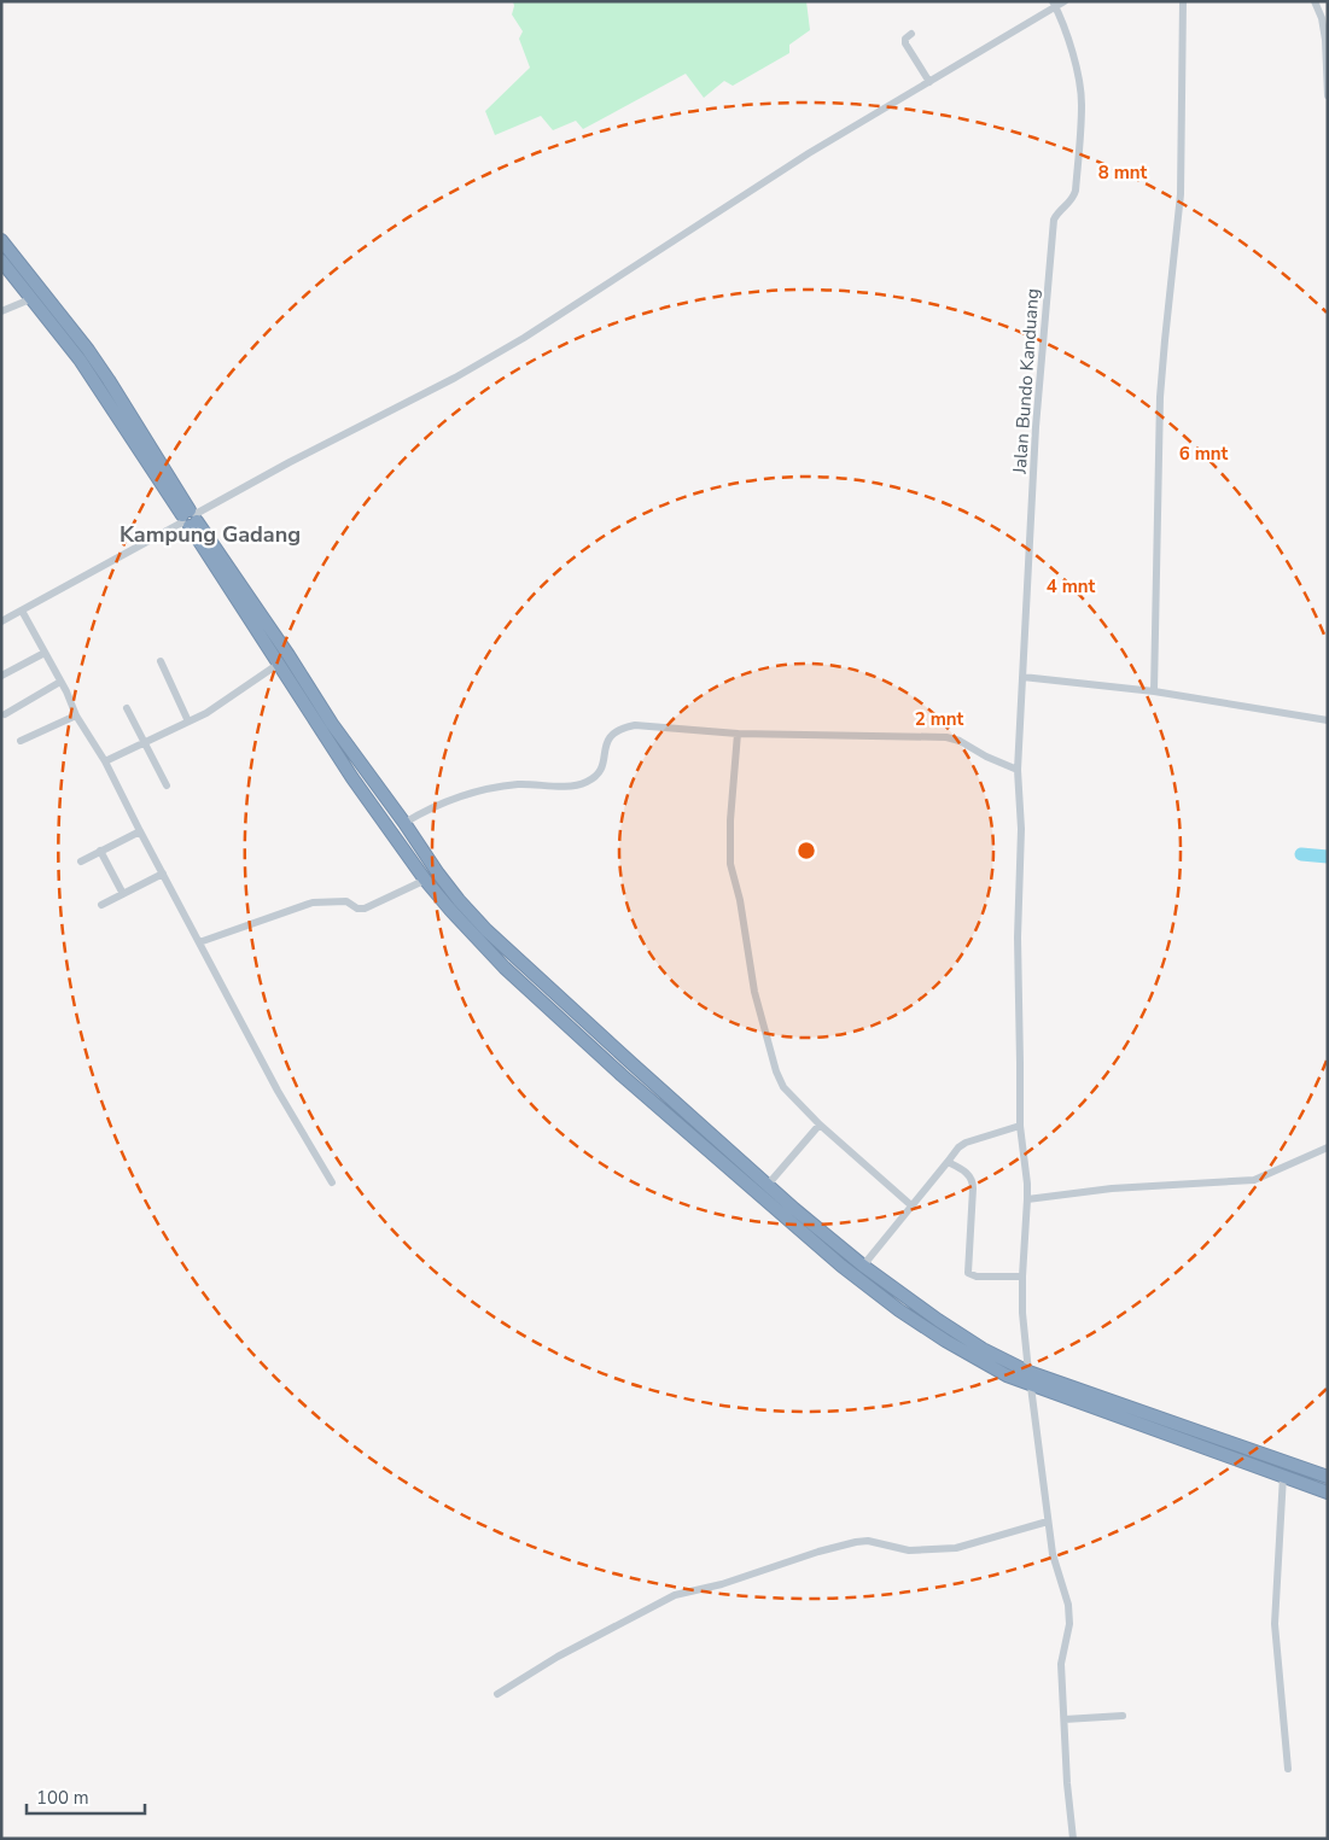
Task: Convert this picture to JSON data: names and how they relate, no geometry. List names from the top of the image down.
{
  "streets": {
    "street": ["Jalan Bundo Kanduang"]
  },
  "districts": ["Kampung Gadang"],
  "scale_bar": "100 m",
  "rings": [
    "8 mnt",
    "6 mnt",
    "4 mnt",
    "2 mnt"
  ]
}
